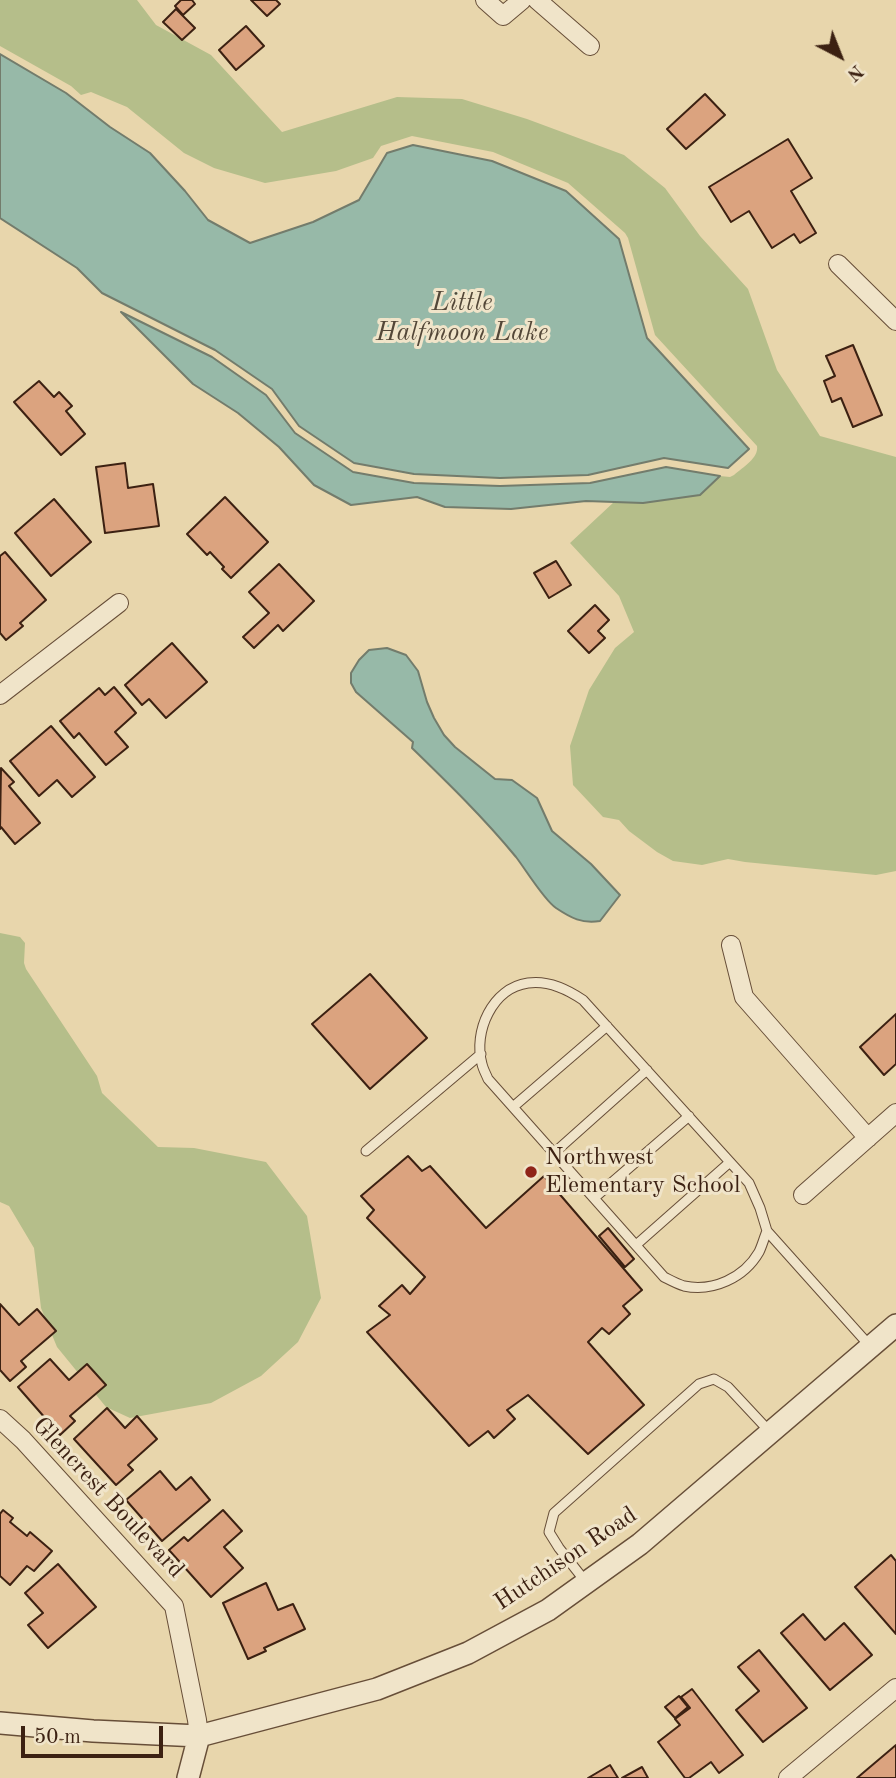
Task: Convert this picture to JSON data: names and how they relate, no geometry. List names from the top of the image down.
{
  "streets": {
    "street": ["Glencrest Boulevard", "Hutchison Road"]
  },
  "crossings": [
    ["Glencrest Boulevard", "Hutchison Road"]
  ],
  "water": ["Little Halfmoon Lake"],
  "places": ["Northwest Elementary School"],
  "scale_bar": "50 m",
  "north": "bottom right"
}
